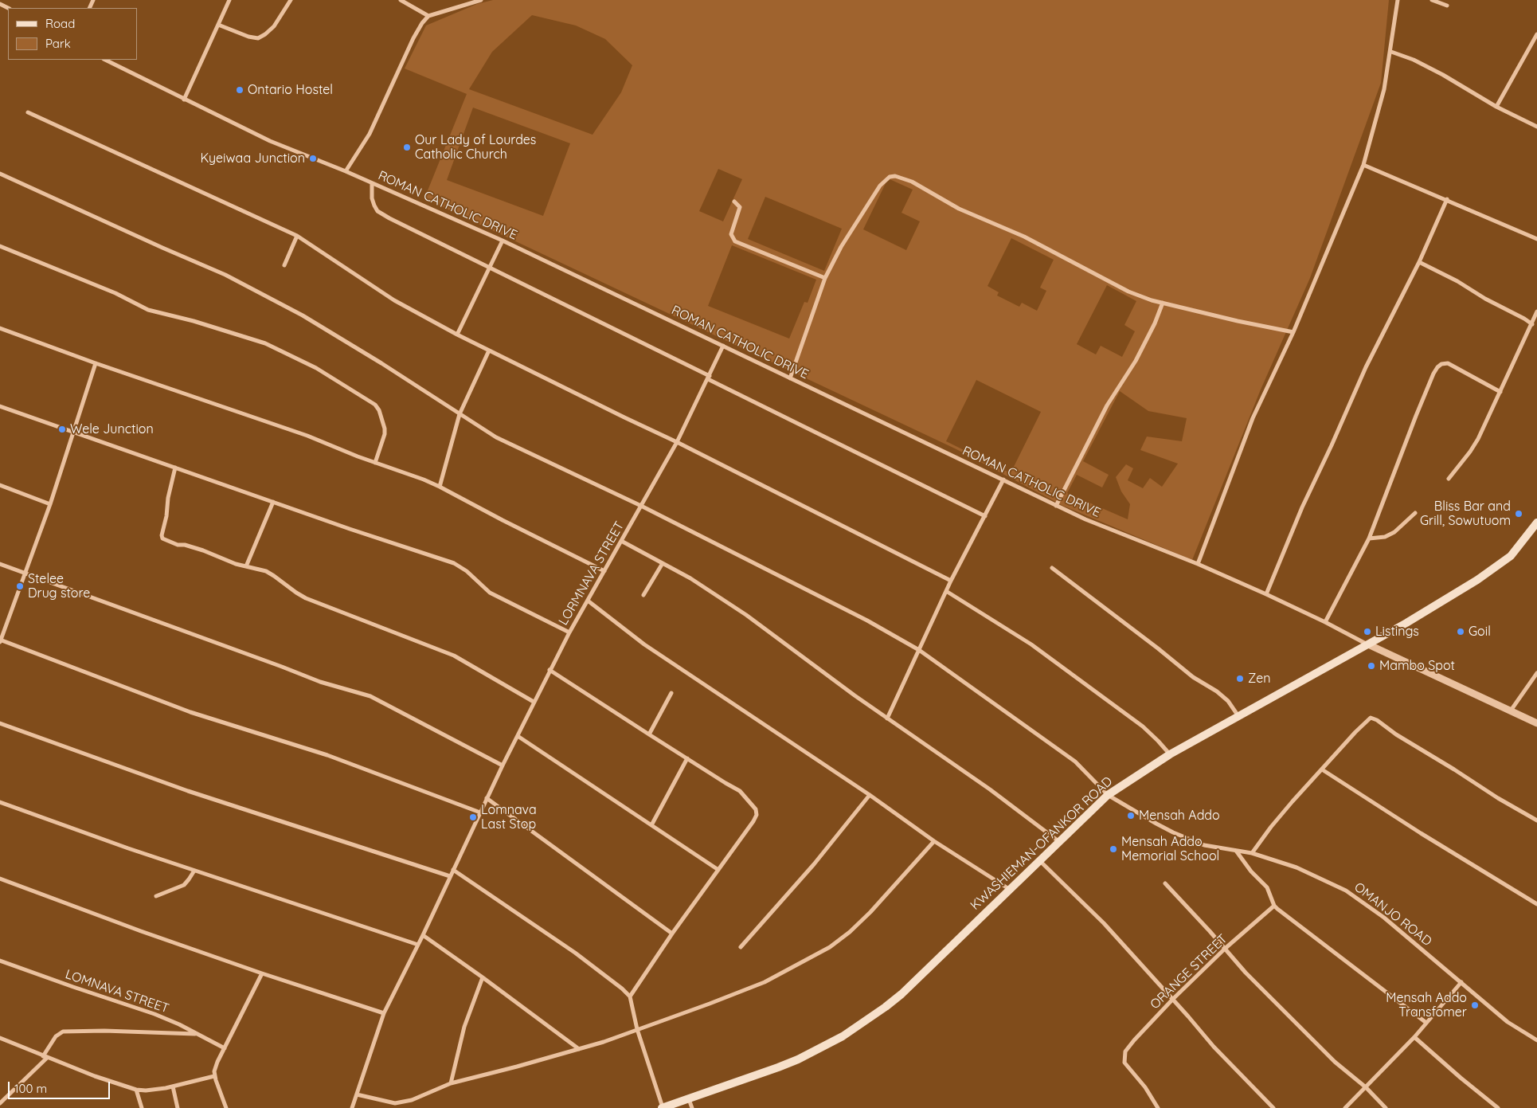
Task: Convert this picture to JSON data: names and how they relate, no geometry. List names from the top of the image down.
{
  "streets": {
    "main road": ["KWASHIEMAN-OFANKOR ROAD"],
    "street": [
      "ROMAN CATHOLIC DRIVE",
      "LORMNAVA STREET",
      "OMANJO ROAD",
      "ORANGE STREET",
      "LOMNAVA STREET"
    ]
  },
  "crossings": [
    ["ROMAN CATHOLIC DRIVE", "LORMNAVA STREET"],
    ["ROMAN CATHOLIC DRIVE", "KWASHIEMAN-OFANKOR ROAD"],
    ["LORMNAVA STREET", "OMANJO ROAD"],
    ["KWASHIEMAN-OFANKOR ROAD", "OMANJO ROAD"]
  ],
  "places": [
    "Ontario Hostel",
    "Our Lady of Lourdes Catholic Church",
    "Kyeiwaa Junction",
    "Wele Junction",
    "Bliss Bar and Grill, Sowutuom",
    "Stelee Drug store",
    "Listings",
    "Goil",
    "Mambo Spot",
    "Zen",
    "Mensah Addo",
    "Lomnava Last Stop",
    "Mensah Addo Memorial School",
    "Mensah Addo Transfomer"
  ],
  "legend": ["Road", "Park"],
  "scale_bar": "100 m"
}
